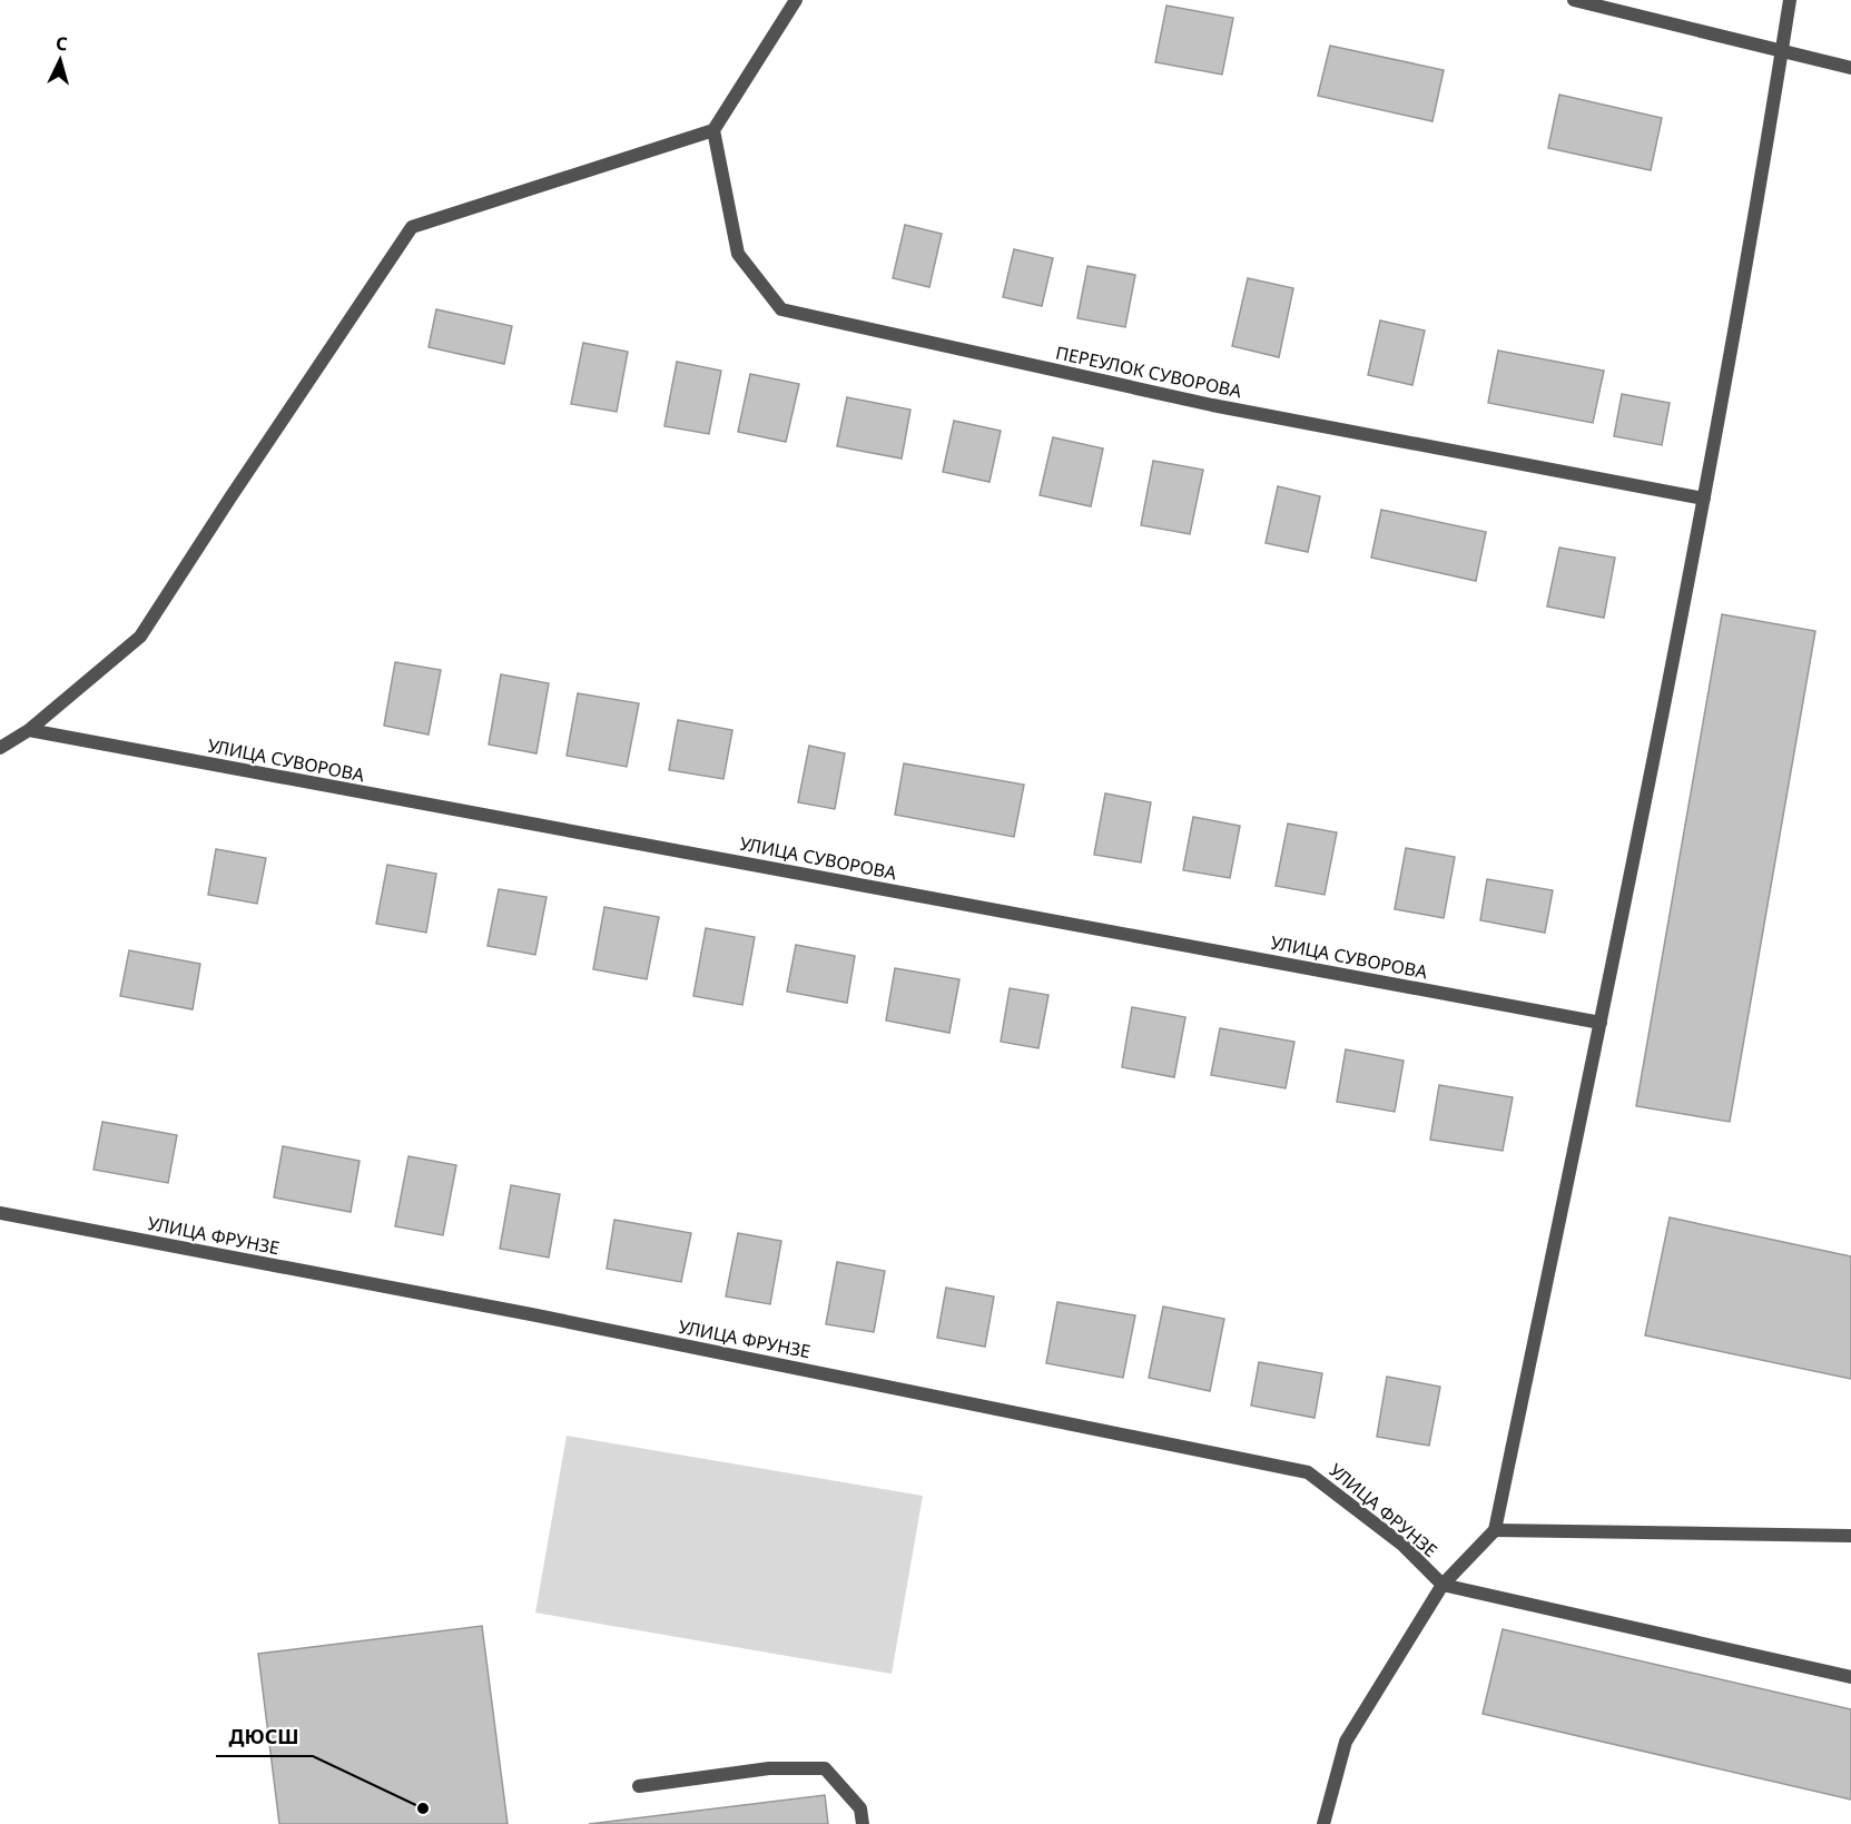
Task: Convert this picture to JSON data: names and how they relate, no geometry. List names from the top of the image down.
{
  "streets": {
    "street": ["ПЕРЕУЛОК СУВОРОВА", "УЛИЦА СУВОРОВА", "УЛИЦА ФРУНЗЕ"]
  },
  "places": ["ДЮСШ"],
  "north": "top"
}
